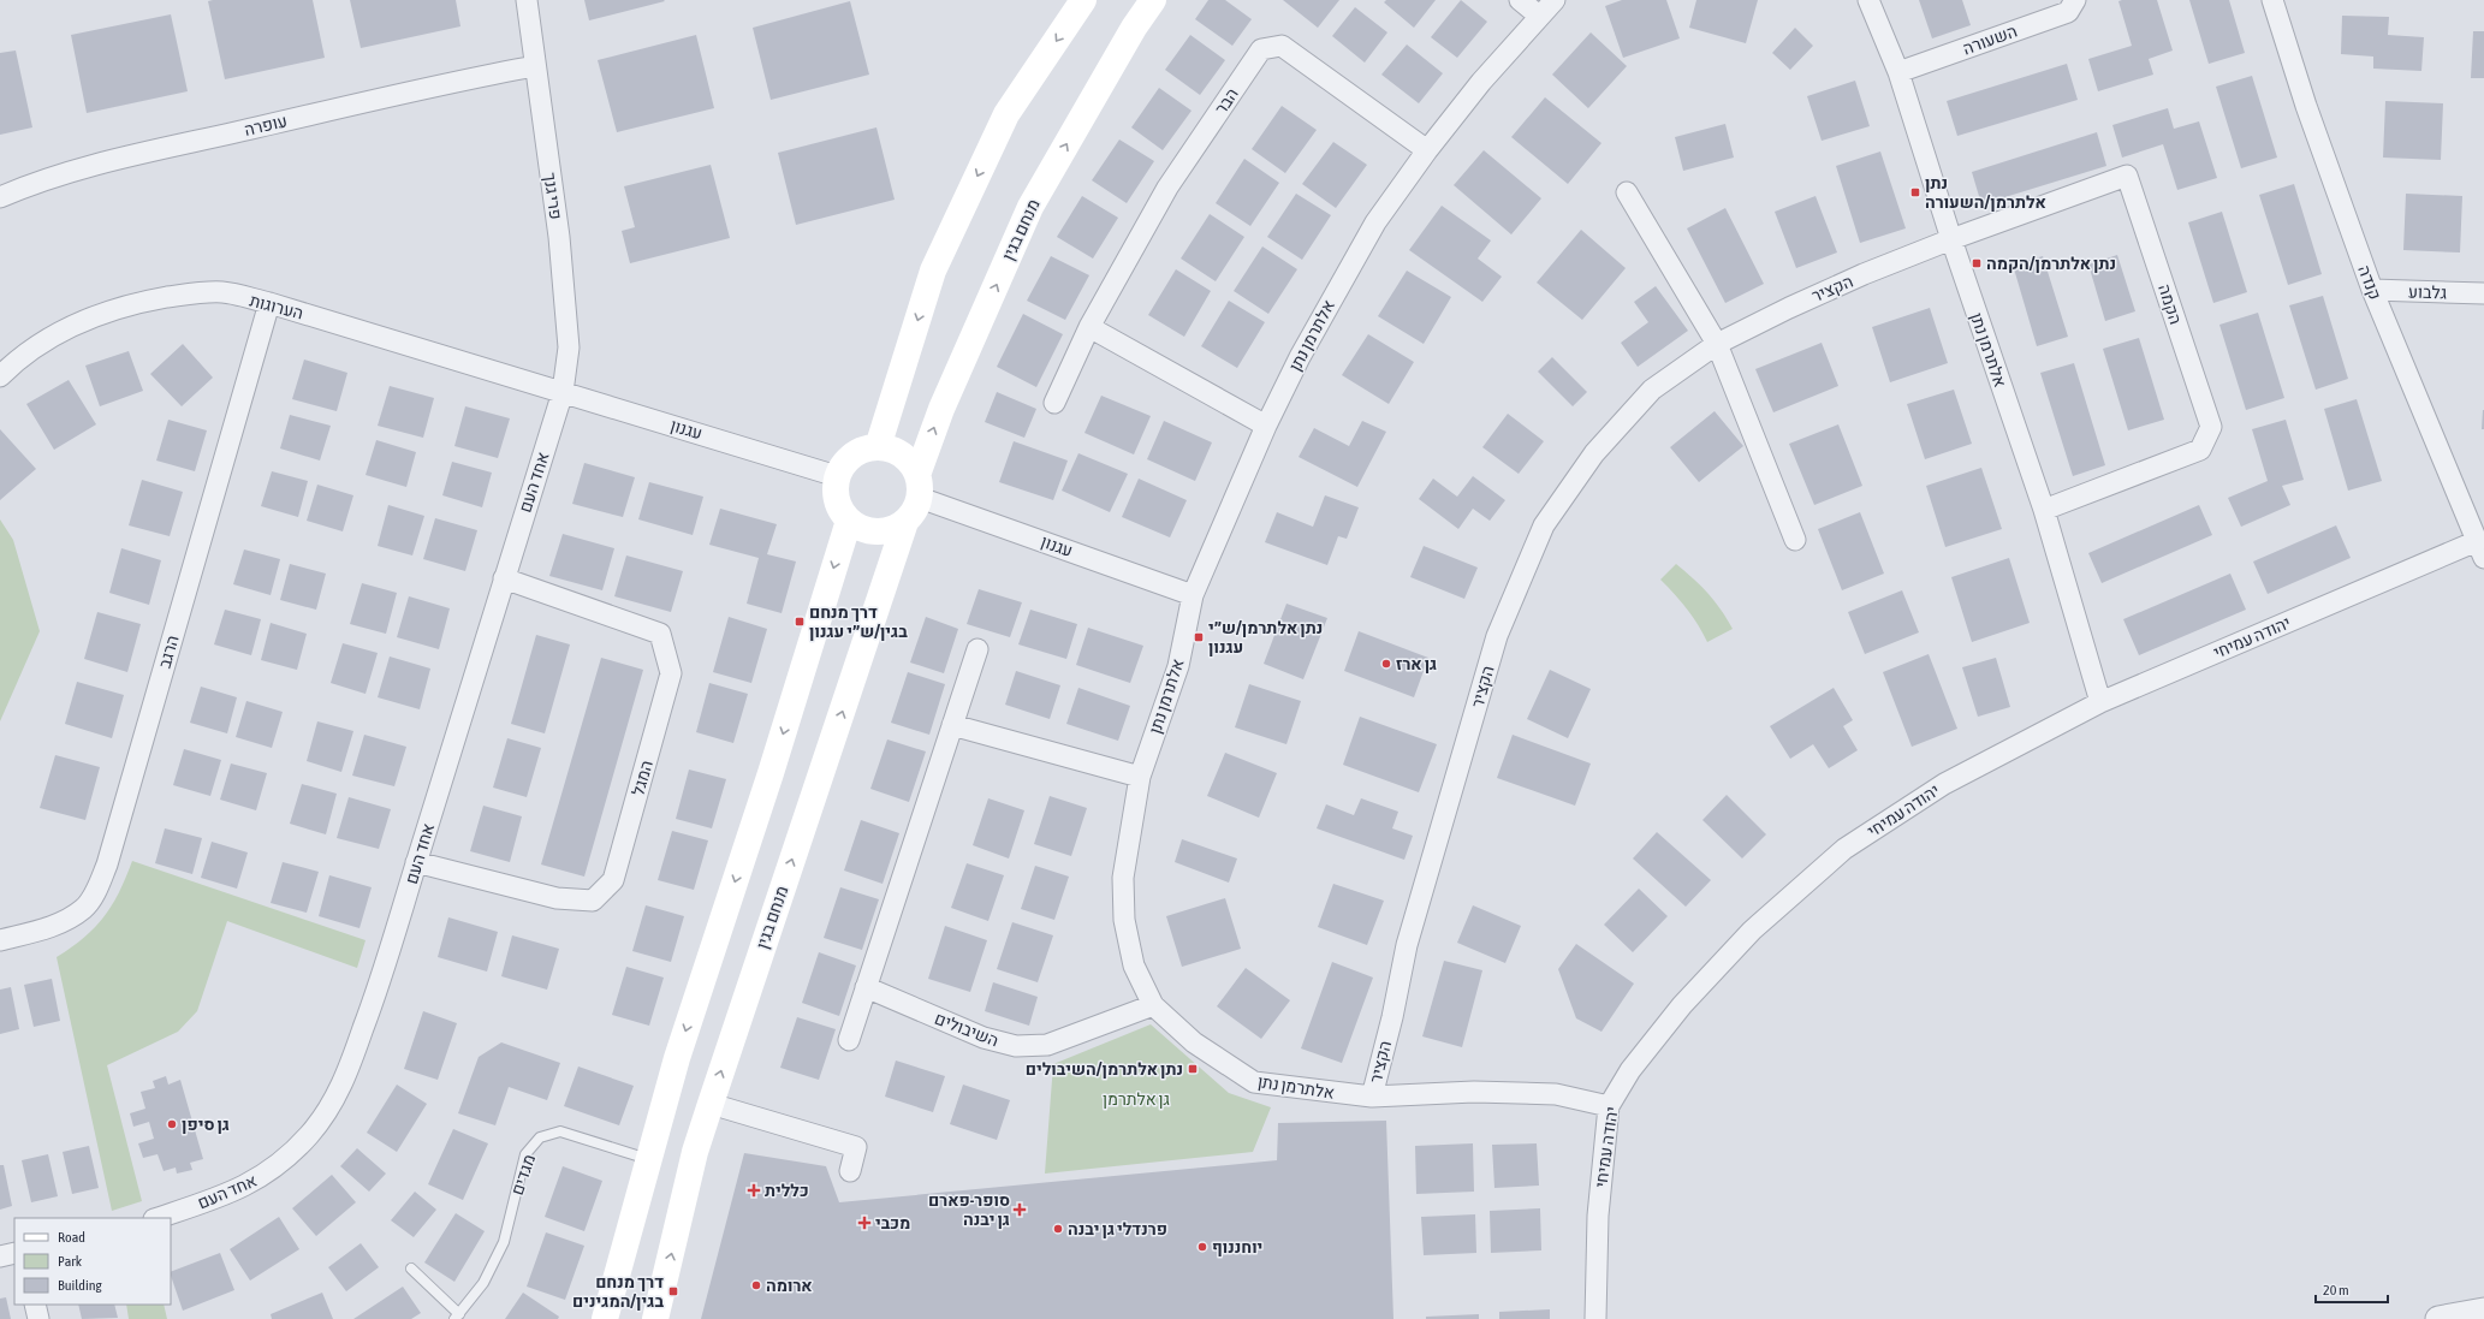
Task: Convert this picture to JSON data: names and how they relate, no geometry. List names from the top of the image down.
{
  "streets": {
    "main road": ["מנחם בגין"],
    "street": [
      "השעורה",
      "הבר",
      "עופרה",
      "פרי גנך",
      "קנדה",
      "הקציר",
      "גלבוע",
      "הקמה",
      "הערוגות",
      "אלתרמן נתן",
      "עגנון",
      "אחד העם",
      "יהודה עמיחי",
      "הרגב",
      "המגל",
      "השיבולים"
    ],
    "lane": ["מגדים"]
  },
  "crossings": [
    ["השעורה", "אלתרמן נתן"],
    ["הבר", "אלתרמן נתן"],
    ["עופרה", "פרי גנך"],
    ["פרי גנך", "הערוגות"],
    ["פרי גנך", "עגנון"],
    ["פרי גנך", "אחד העם"],
    ["מנחם בגין", "עגנון"],
    ["קנדה", "גלבוע"],
    ["קנדה", "יהודה עמיחי"],
    ["הקציר", "הקמה"],
    ["הקציר", "אלתרמן נתן"],
    ["הקמה", "אלתרמן נתן"],
    ["הערוגות", "עגנון"],
    ["הערוגות", "אחד העם"],
    ["הערוגות", "הרגב"],
    ["אלתרמן נתן", "עגנון"],
    ["אלתרמן נתן", "יהודה עמיחי"],
    ["אלתרמן נתן", "השיבולים"],
    ["עגנון", "אחד העם"],
    ["אחד העם", "המגל"]
  ],
  "parks": ["גן אלתרמן"],
  "places": {
    "transit": [
      "נתן אלתרמן/השעורה",
      "נתן אלתרמן/הקמה",
      "דרך מנחם בגין/ש״י עגנון",
      "נתן אלתרמן/ש״י עגנון",
      "נתן אלתרמן/השיבולים",
      "דרך מנחם בגין/המגינים"
    ],
    "other": [
      "גן ארז",
      "גן סיפן",
      "פרנדלי גן יבנה",
      "יוחננוף",
      "ארומה"
    ],
    "health": ["כללית", "סופר-פארם גן יבנה", "מכבי"]
  },
  "legend": ["Road", "Park", "Building"],
  "scale_bar": "20 m"
}
